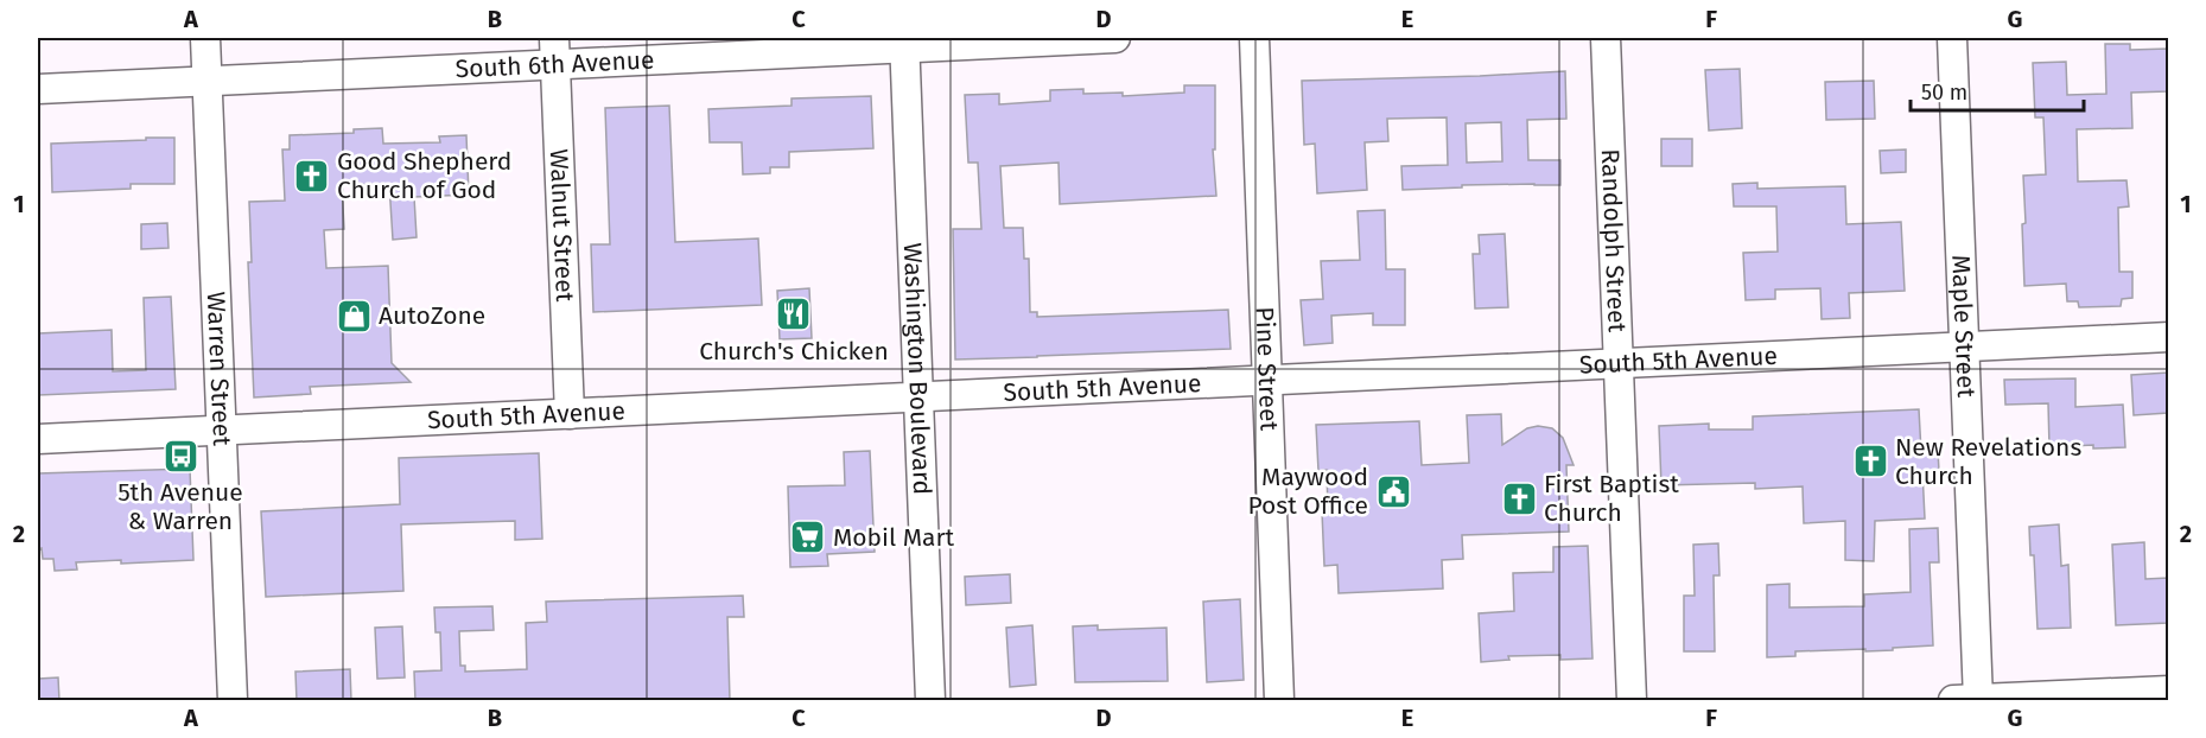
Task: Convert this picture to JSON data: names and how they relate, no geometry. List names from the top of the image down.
{
  "streets": {
    "street": [
      "South 6th Avenue",
      "Walnut Street",
      "Randolph Street",
      "Maple Street",
      "South 5th Avenue",
      "Warren Street",
      "Washington Boulevard",
      "Pine Street"
    ]
  },
  "crossings": [
    ["South 6th Avenue", "Walnut Street"],
    ["South 6th Avenue", "Warren Street"],
    ["South 6th Avenue", "Washington Boulevard"],
    ["Walnut Street", "South 5th Avenue"],
    ["Randolph Street", "South 5th Avenue"],
    ["Maple Street", "South 5th Avenue"],
    ["South 5th Avenue", "Warren Street"],
    ["South 5th Avenue", "Washington Boulevard"],
    ["South 5th Avenue", "Pine Street"]
  ],
  "places": {
    "church": ["Good Shepherd Church of God", "New Revelations Church", "First Baptist Church"],
    "restaurant": ["Church's Chicken"],
    "shop": ["AutoZone"],
    "bus stop": ["5th Avenue & Warren"],
    "public building": ["Maywood Post Office"],
    "supermarket": ["Mobil Mart"]
  },
  "scale_bar": "50 m",
  "grid": {
    "columns": [
      "A",
      "B",
      "C",
      "D",
      "E",
      "F",
      "G"
    ],
    "rows": ["1", "2"]
  }
}
